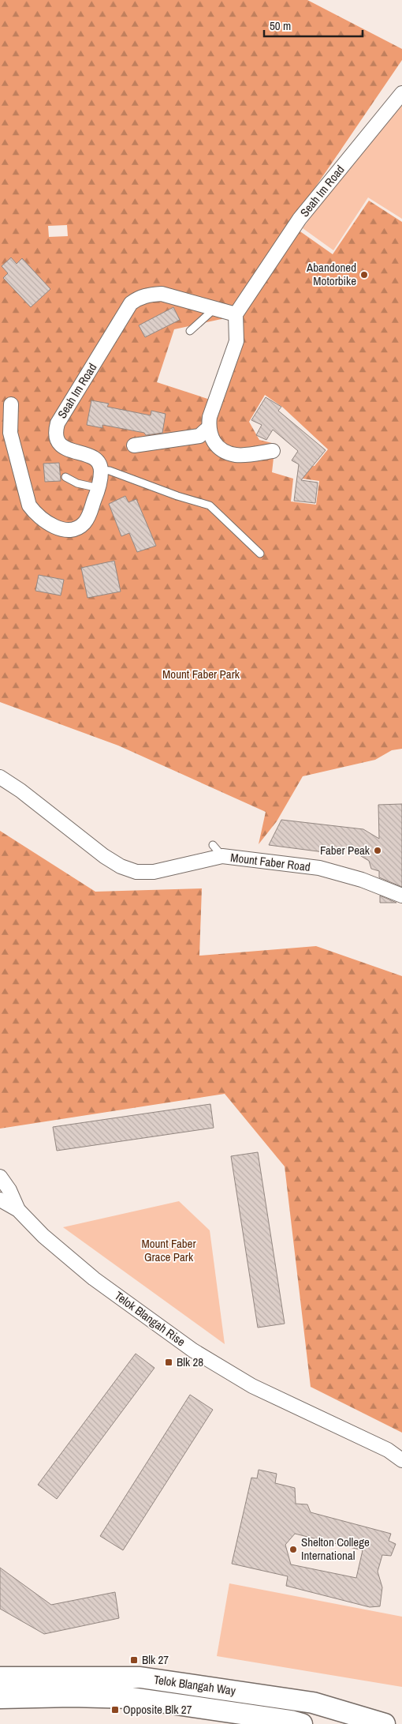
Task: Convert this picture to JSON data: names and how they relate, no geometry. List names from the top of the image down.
{
  "streets": {
    "main road": ["Telok Blangah Way"],
    "street": ["Seah Im Road", "Mount Faber Road", "Telok Blangah Rise"]
  },
  "parks": ["Mount Faber Park", "Mount Faber Grace Park"],
  "places": {
    "other": ["Abandoned Motorbike", "Faber Peak", "Shelton College International"],
    "transit": ["Blk 28", "Blk 27", "Opposite Blk 27"]
  },
  "scale_bar": "50 m"
}
